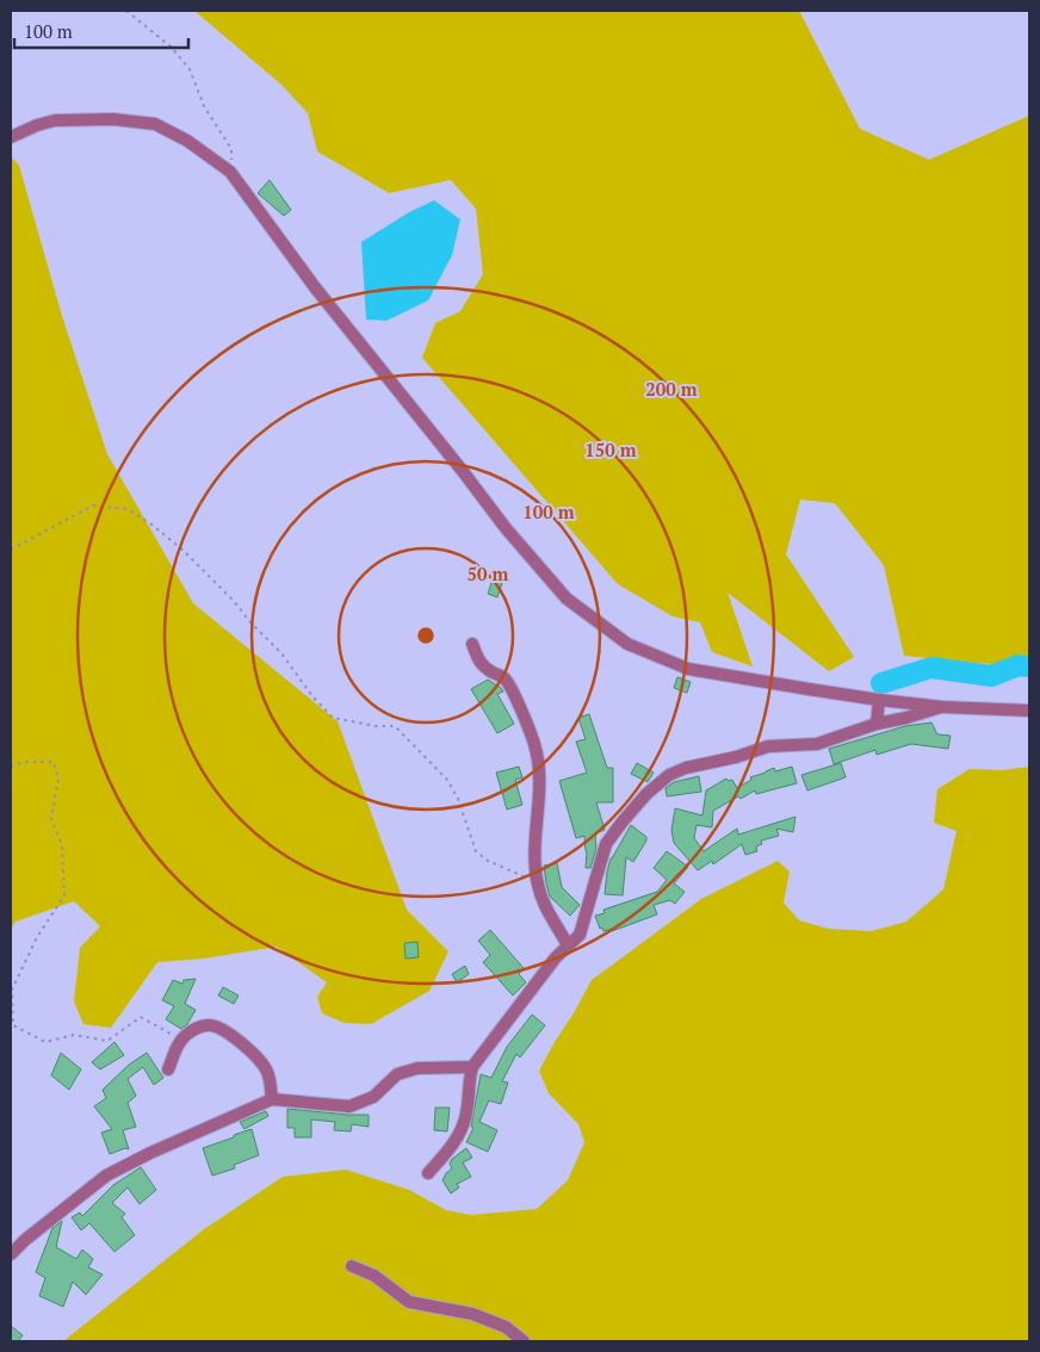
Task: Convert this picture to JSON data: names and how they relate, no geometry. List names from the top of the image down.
{
  "scale_bar": "100 m",
  "rings": [
    "200 m",
    "150 m",
    "100 m",
    "50 m"
  ]
}
